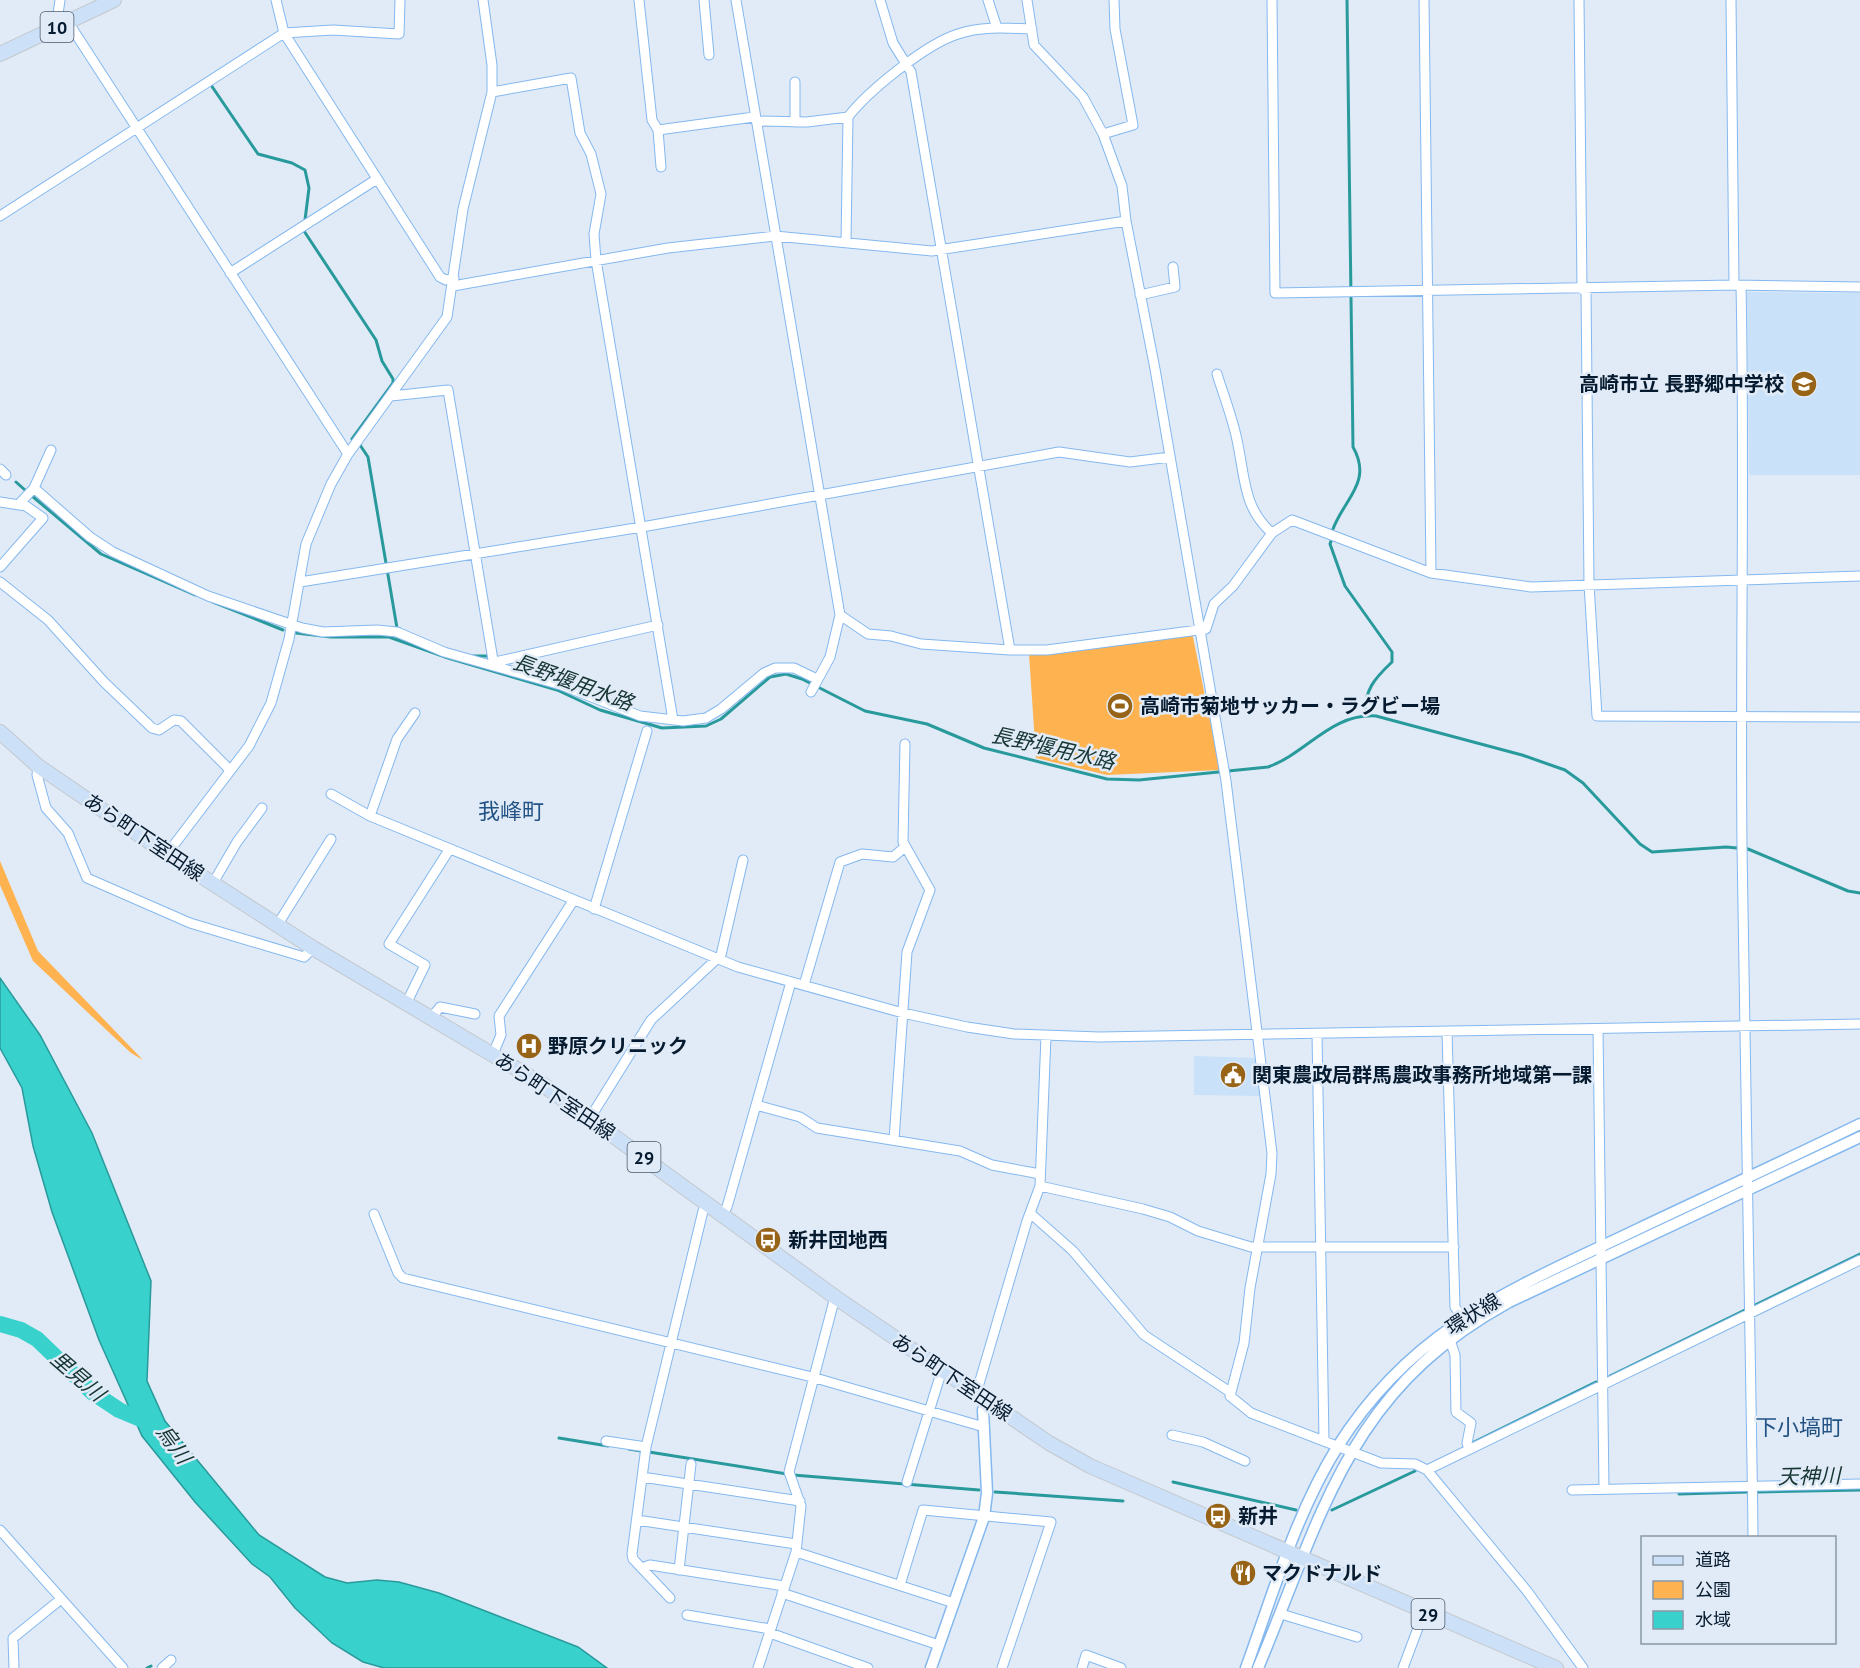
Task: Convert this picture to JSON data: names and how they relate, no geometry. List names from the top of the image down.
{
  "streets": {
    "main road": ["10", "あら町下室田線", "29"],
    "street": ["環状線"]
  },
  "crossings": [
    ["あら町下室田線", "29"],
    ["あら町下室田線", "環状線"],
    ["29", "環状線"]
  ],
  "districts": ["我峰町", "下小塙町"],
  "water": [
    "長野堰用水路",
    "里見川",
    "烏川",
    "天神川"
  ],
  "places": {
    "school or university": ["高崎市立 長野郷中学校"],
    "sports": ["高崎市菊地サッカー・ラグビー場"],
    "hospital": ["野原クリニック"],
    "public building": ["関東農政局群馬農政事務所地域第一課"],
    "bus stop": ["新井団地西", "新井"],
    "restaurant": ["マクドナルド"]
  },
  "legend": ["道路", "公園", "水域"]
}
